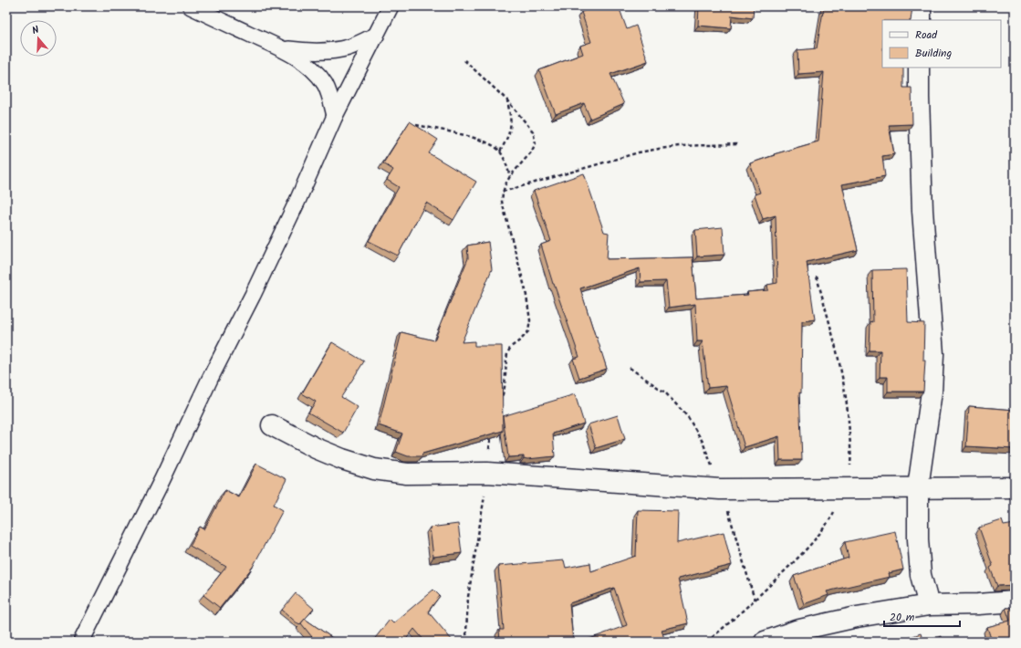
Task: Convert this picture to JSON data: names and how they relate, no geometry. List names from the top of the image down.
{
  "legend": ["Road", "Building"],
  "scale_bar": "20 m",
  "north": "top"
}
